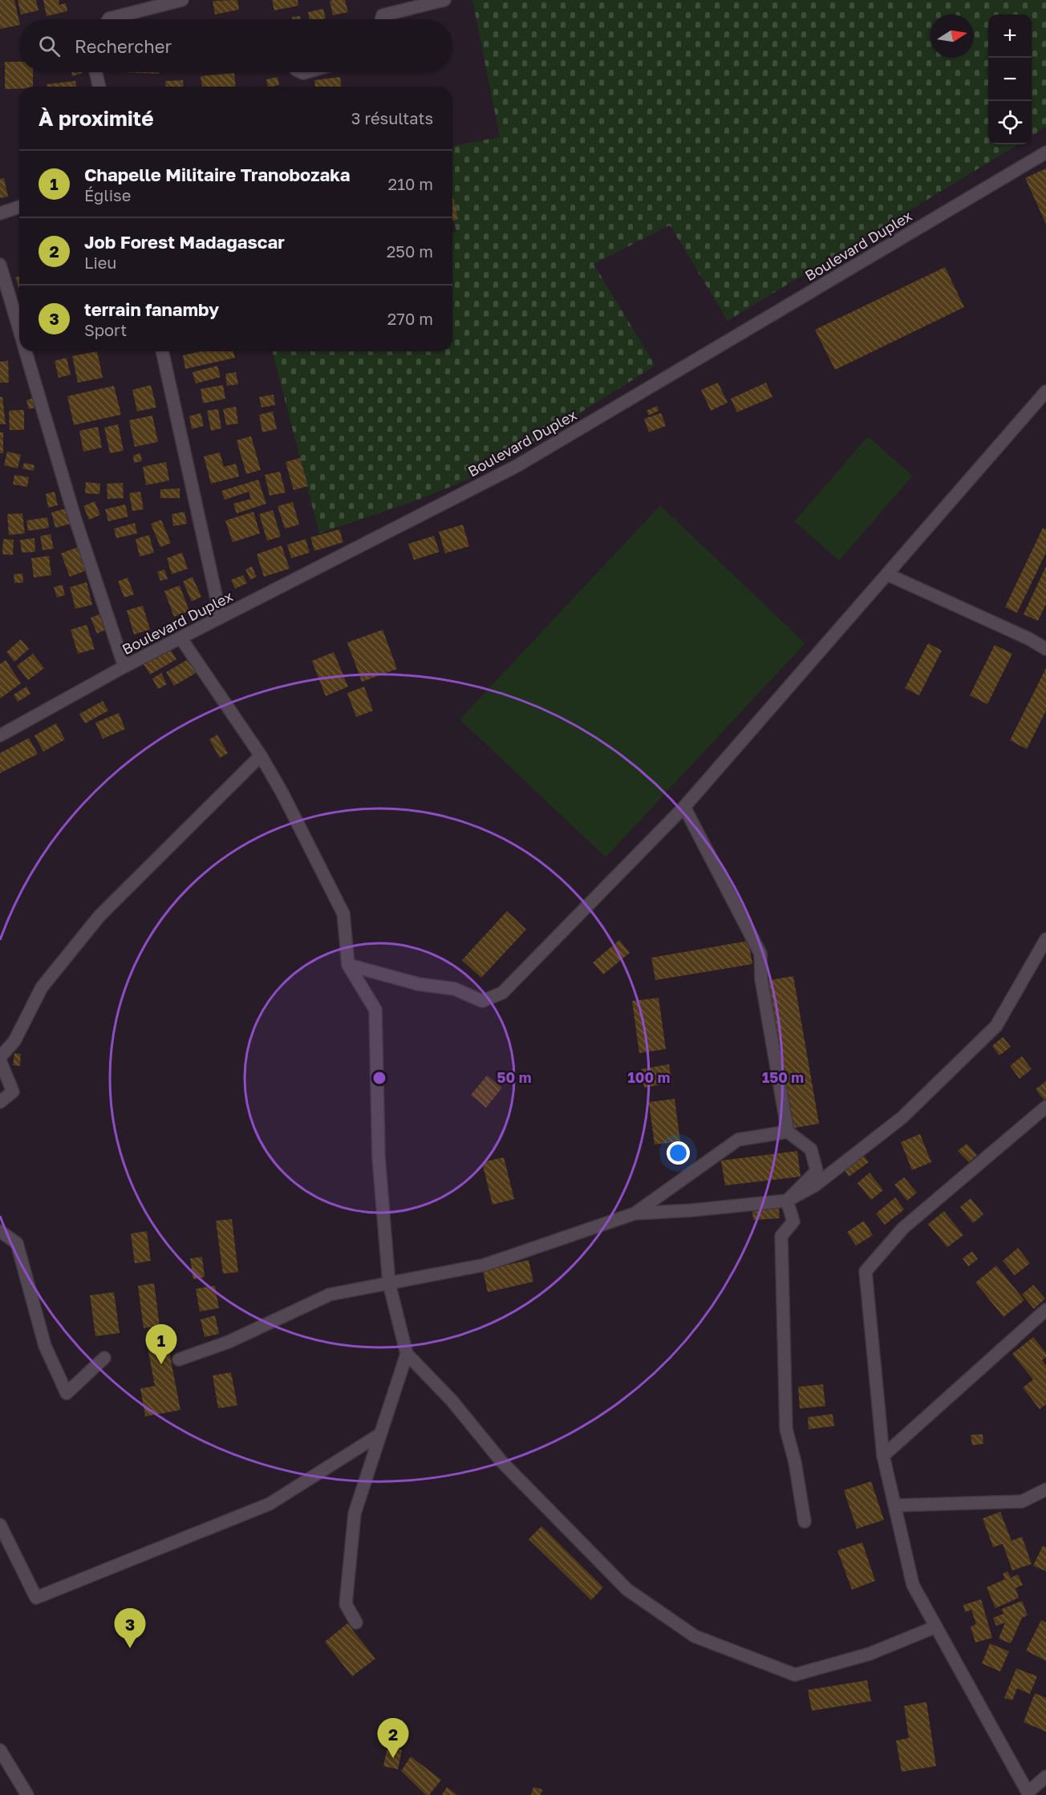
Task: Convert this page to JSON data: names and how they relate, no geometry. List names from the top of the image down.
{
  "streets": {
    "street": ["Boulevard Duplex"]
  },
  "north": "right",
  "page": {
    "map_buttons": ["+", "−"],
    "search": "Rechercher",
    "heading": ["À proximité", "3 résultats"],
    "list": [
      {
        "mark": "1",
        "name": "Chapelle Militaire Tranobozaka",
        "note": "Église",
        "value": "210 m"
      },
      {
        "mark": "2",
        "name": "Job Forest Madagascar",
        "note": "Lieu",
        "value": "250 m"
      },
      {
        "mark": "3",
        "name": "terrain fanamby",
        "note": "Sport",
        "value": "270 m"
      }
    ],
    "pins": ["1", "3", "2"]
  },
  "rings": ["50 m", "100 m", "150 m"]
}
